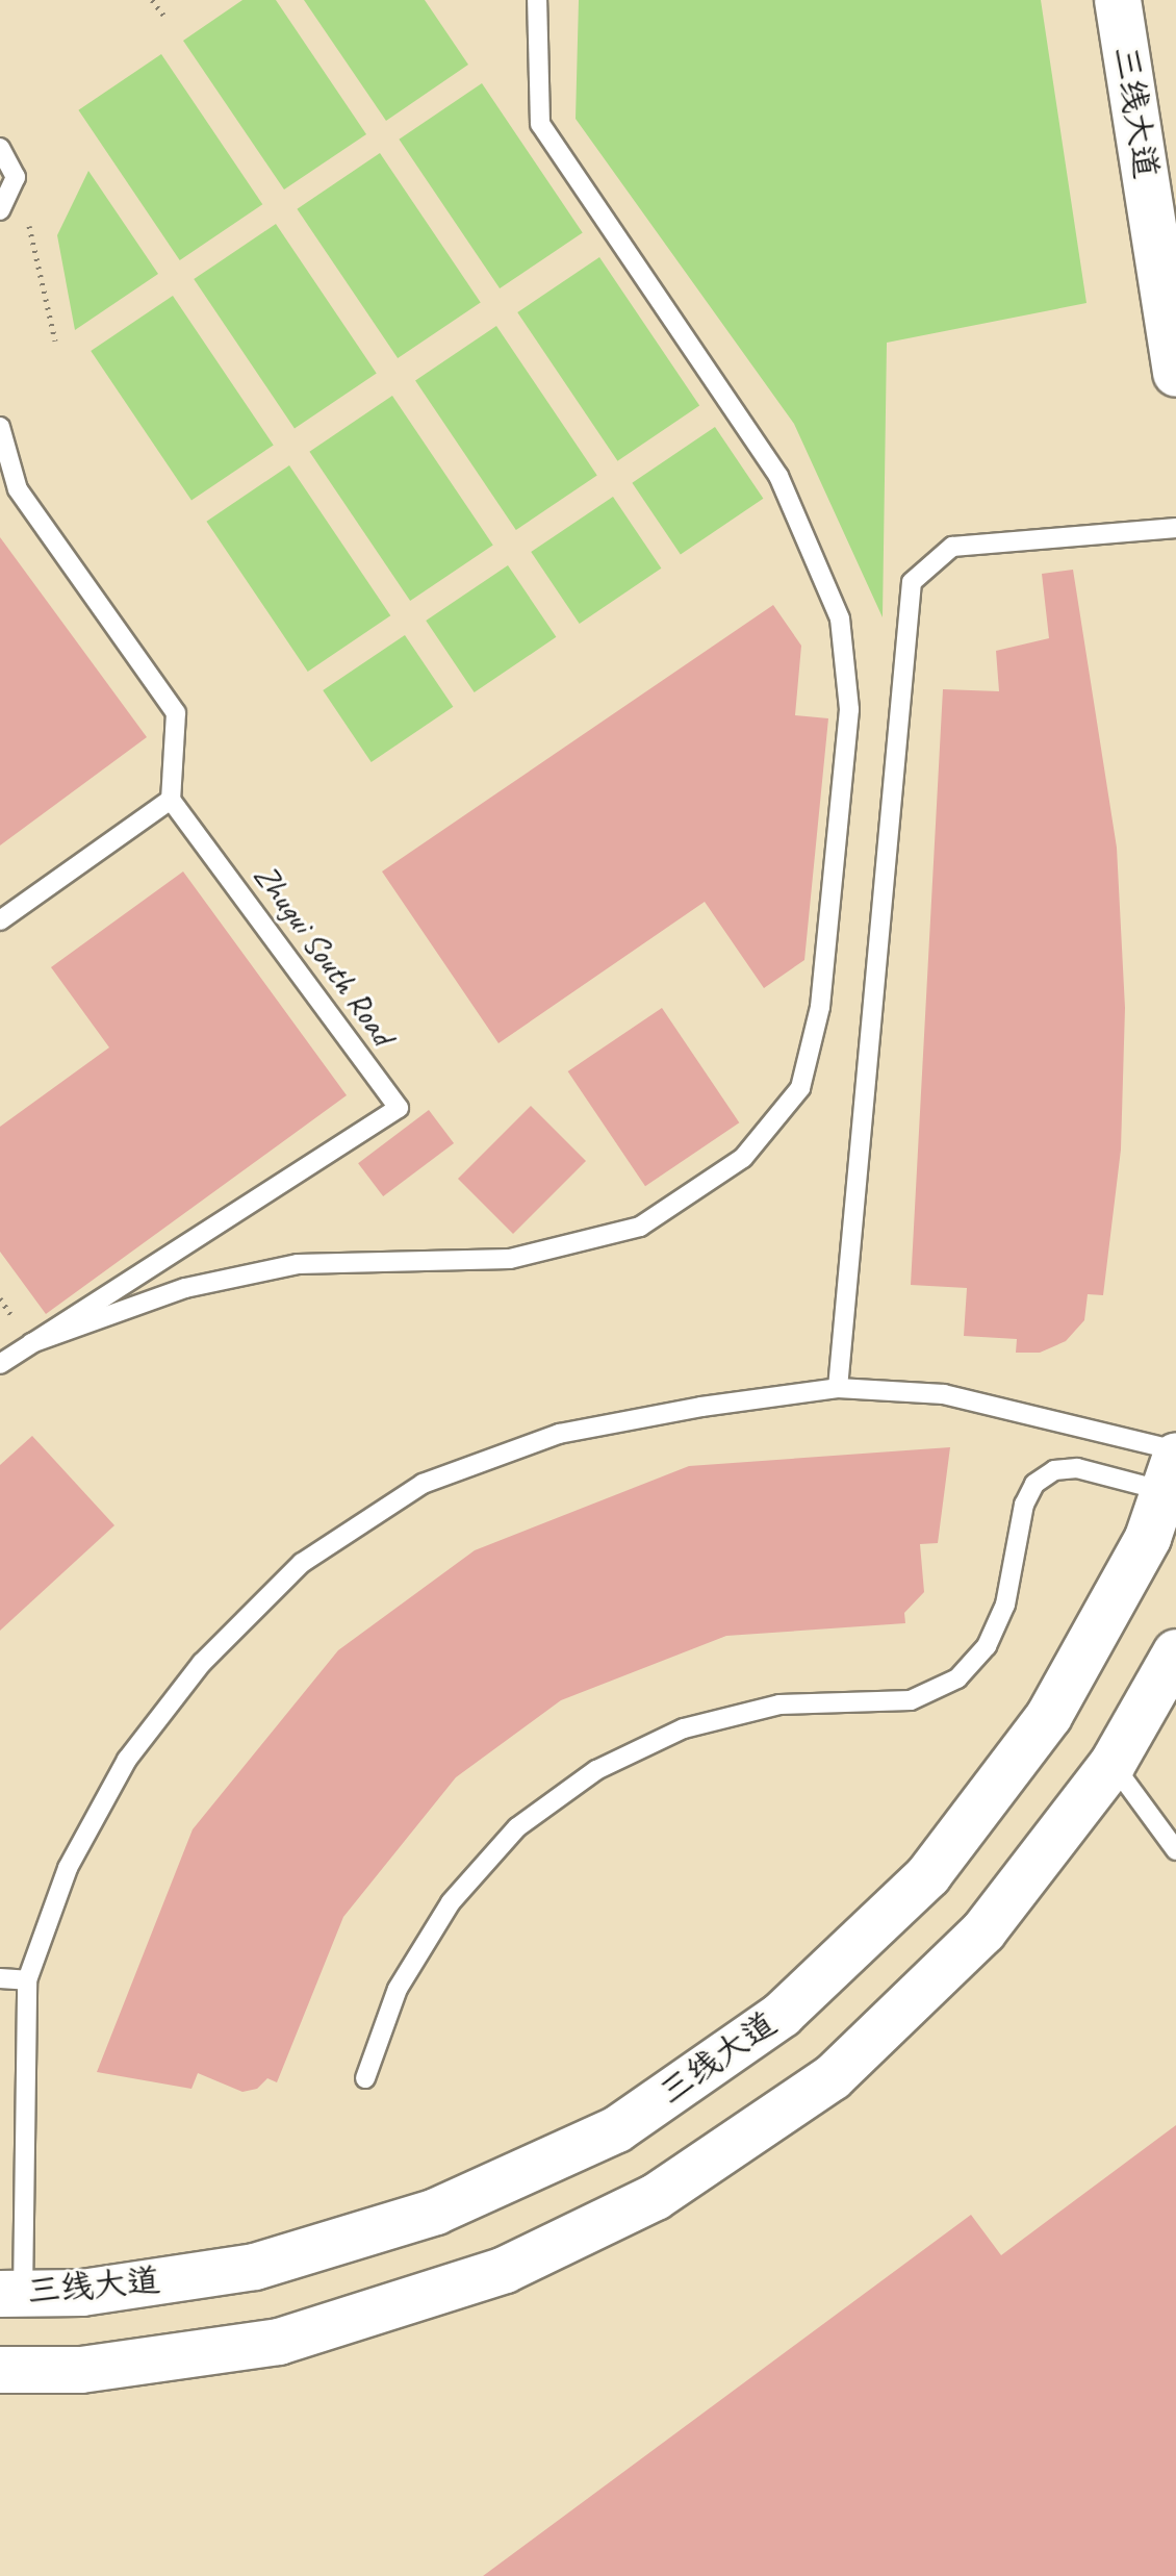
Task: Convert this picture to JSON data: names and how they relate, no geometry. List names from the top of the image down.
{
  "streets": {
    "main road": ["三线大道"],
    "lane": ["Zhugui South Road"]
  }
}
